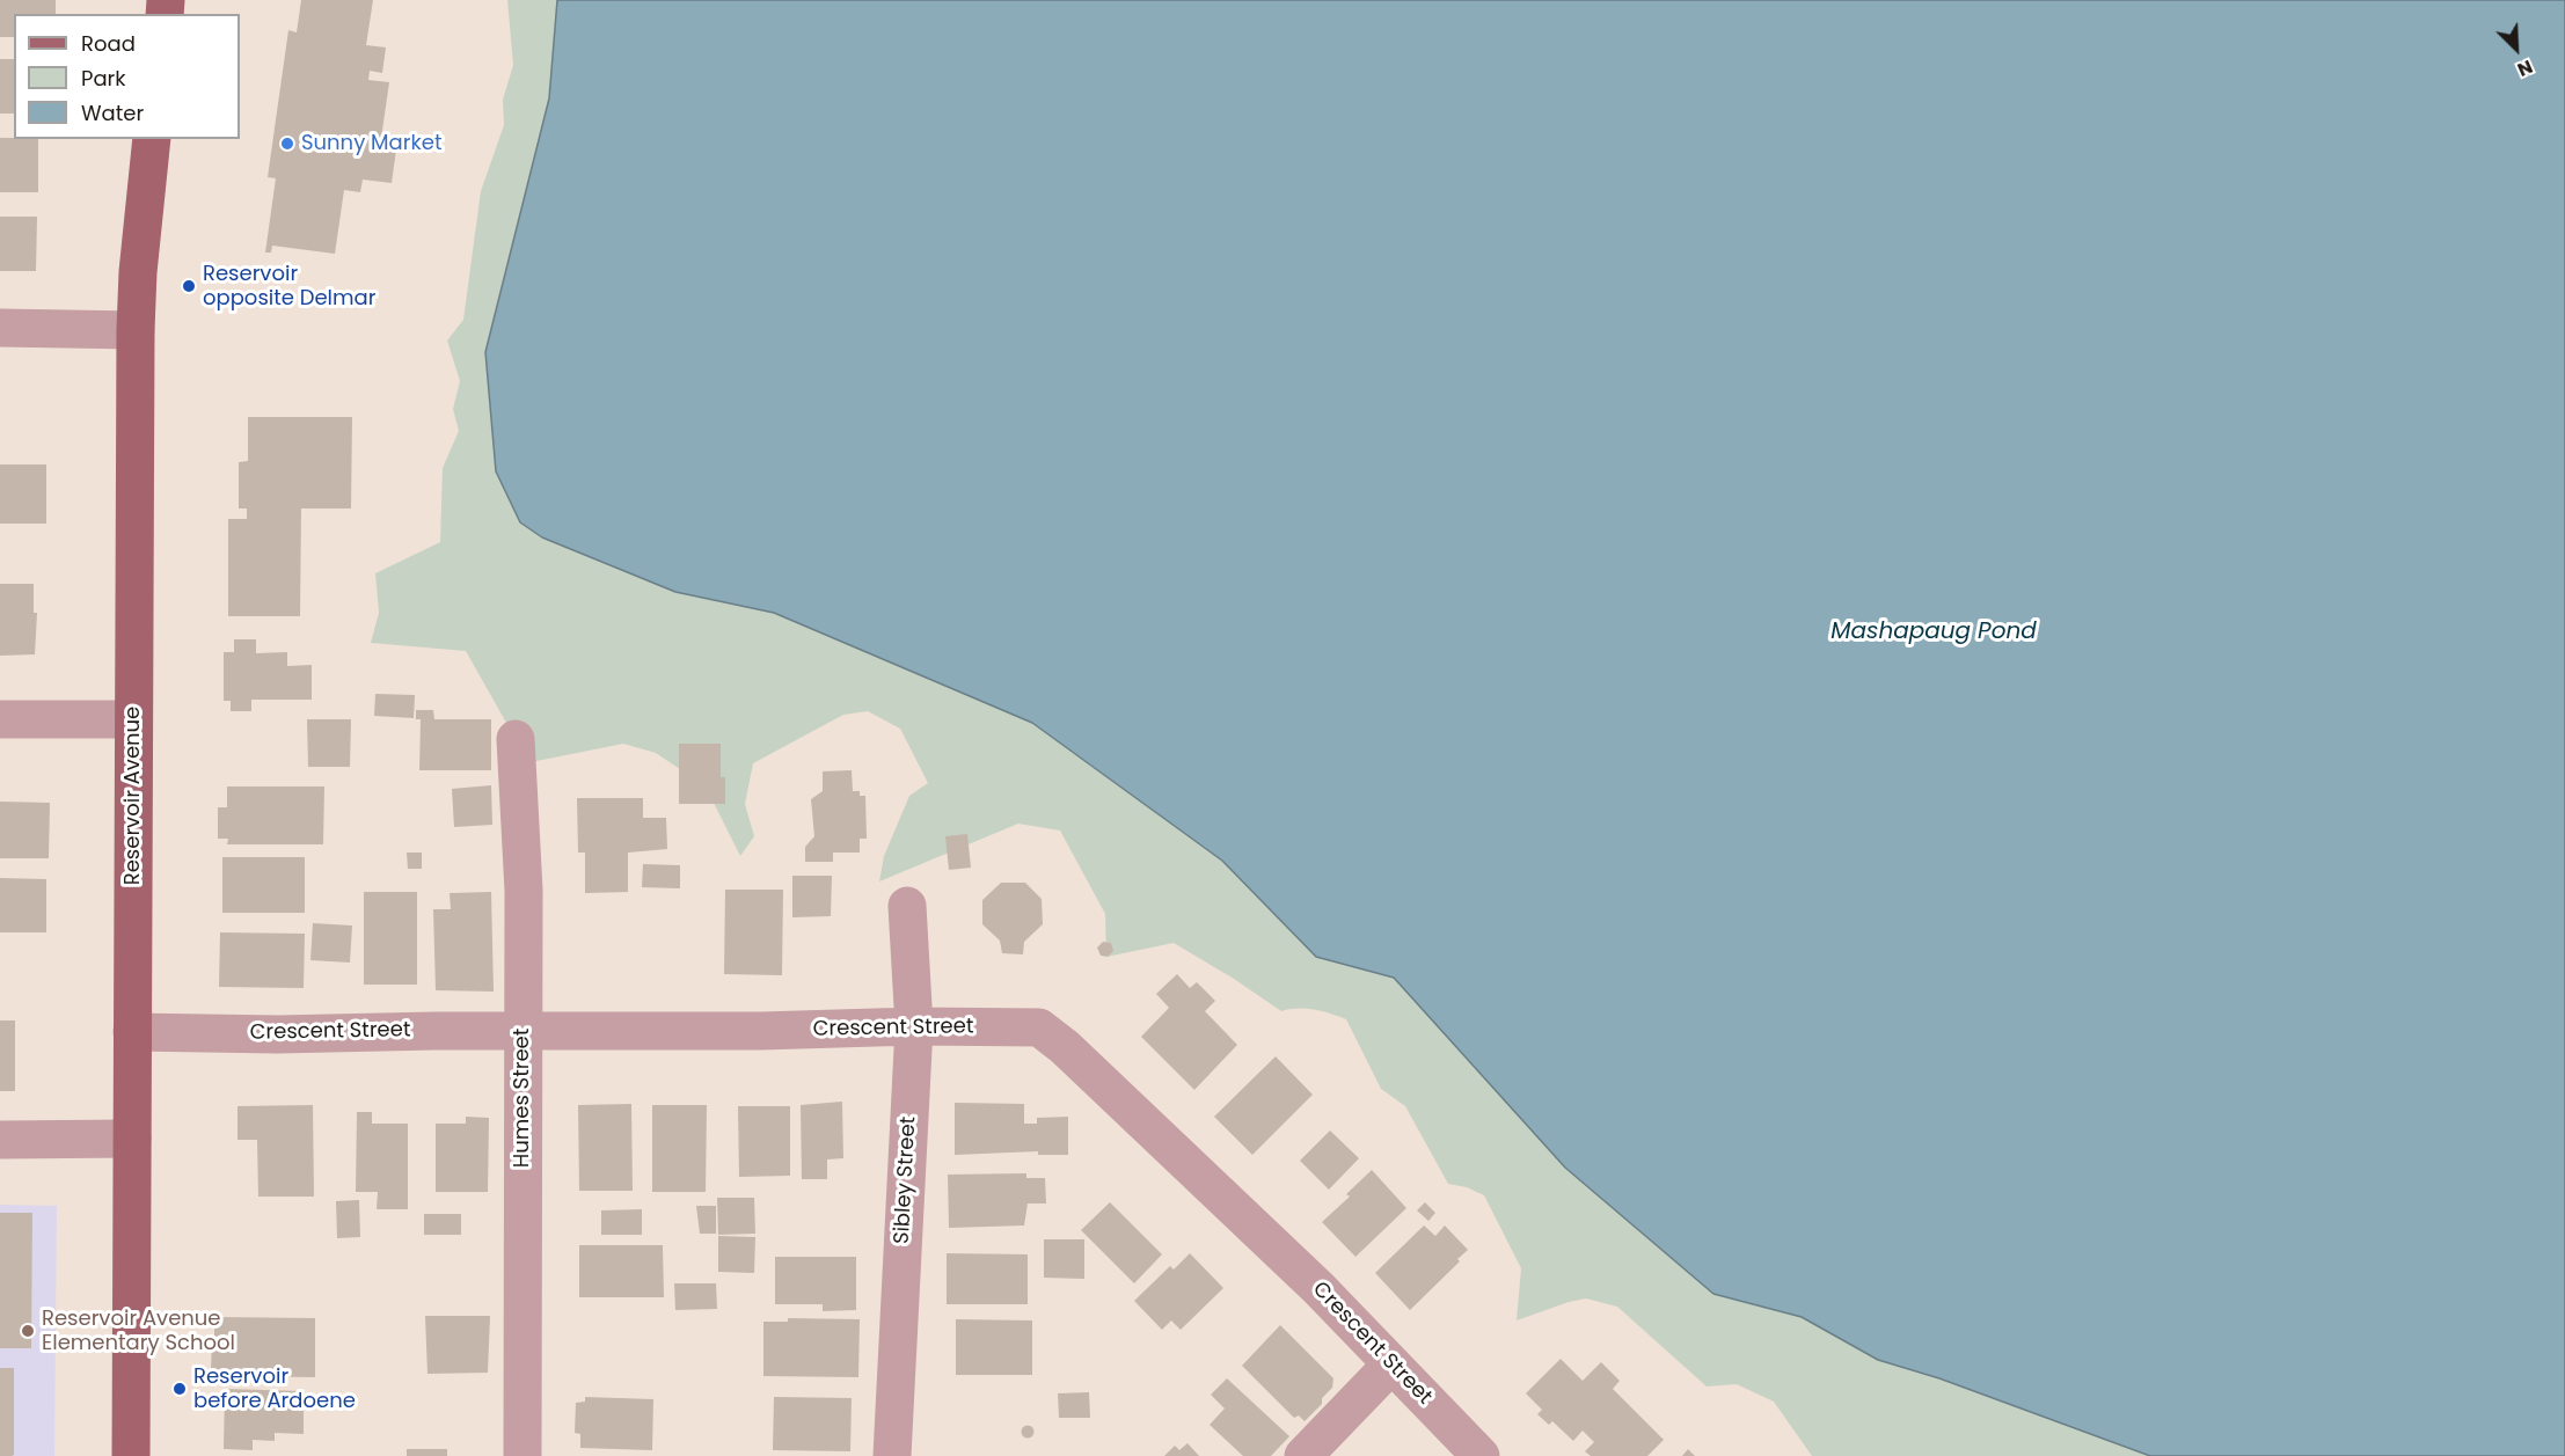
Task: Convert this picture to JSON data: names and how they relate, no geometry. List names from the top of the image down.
{
  "streets": {
    "main road": ["Reservoir Avenue"],
    "street": ["Crescent Street", "Humes Street", "Sibley Street"]
  },
  "crossings": [
    ["Reservoir Avenue", "Crescent Street"],
    ["Crescent Street", "Humes Street"],
    ["Crescent Street", "Sibley Street"]
  ],
  "water": ["Mashapaug Pond"],
  "places": [
    "Sunny Market",
    "Reservoir opposite Delmar",
    "Reservoir Avenue Elementary School",
    "Reservoir before Ardoene"
  ],
  "legend": ["Road", "Park", "Water"],
  "north": "bottom right"
}
